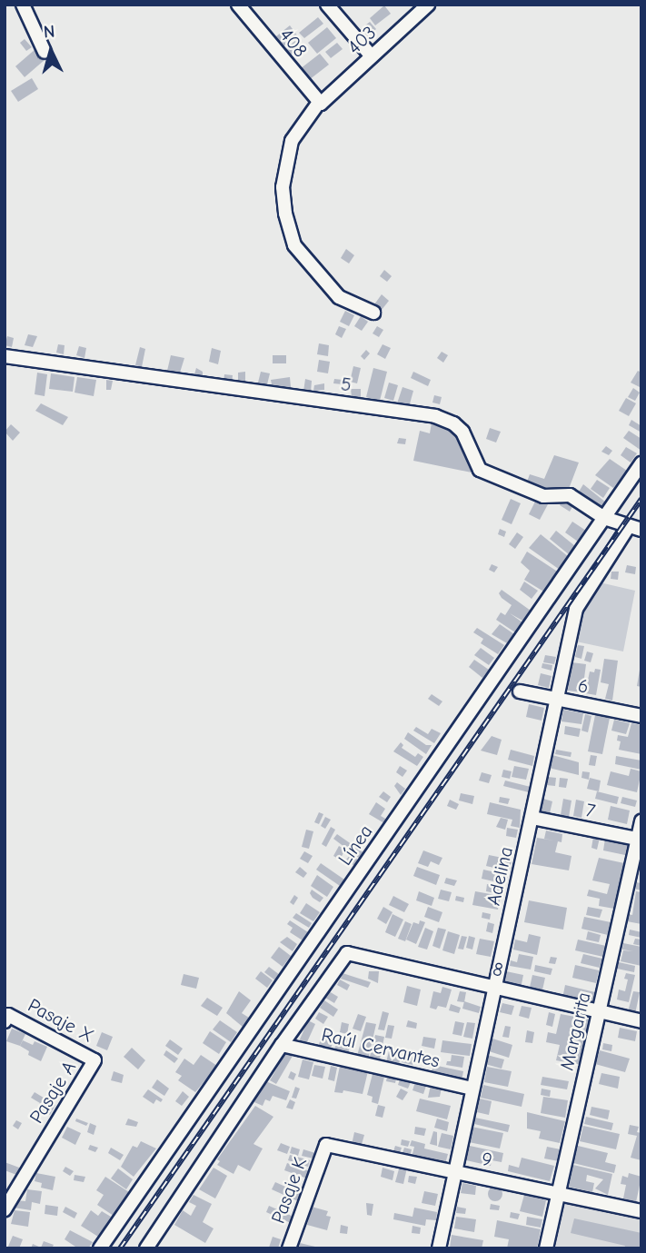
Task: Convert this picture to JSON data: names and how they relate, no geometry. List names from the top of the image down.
{
  "streets": {
    "street": [
      "403",
      "408",
      "5",
      "6",
      "7",
      "Línea",
      "Adelina",
      "8",
      "Pasaje X",
      "Margarita",
      "Raúl Cervantes",
      "Pasaje A",
      "9",
      "Pasaje K"
    ]
  },
  "crossings": [
    ["403", "408"],
    ["5", "Línea"],
    ["5", "Adelina"],
    ["6", "Adelina"],
    ["7", "Adelina"],
    ["7", "Margarita"],
    ["Adelina", "8"],
    ["Adelina", "Raúl Cervantes"],
    ["Adelina", "9"],
    ["8", "Margarita"],
    ["8", "Raúl Cervantes"],
    ["Pasaje X", "Pasaje A"],
    ["Margarita", "9"],
    ["9", "Pasaje K"]
  ],
  "north": "top"
}
